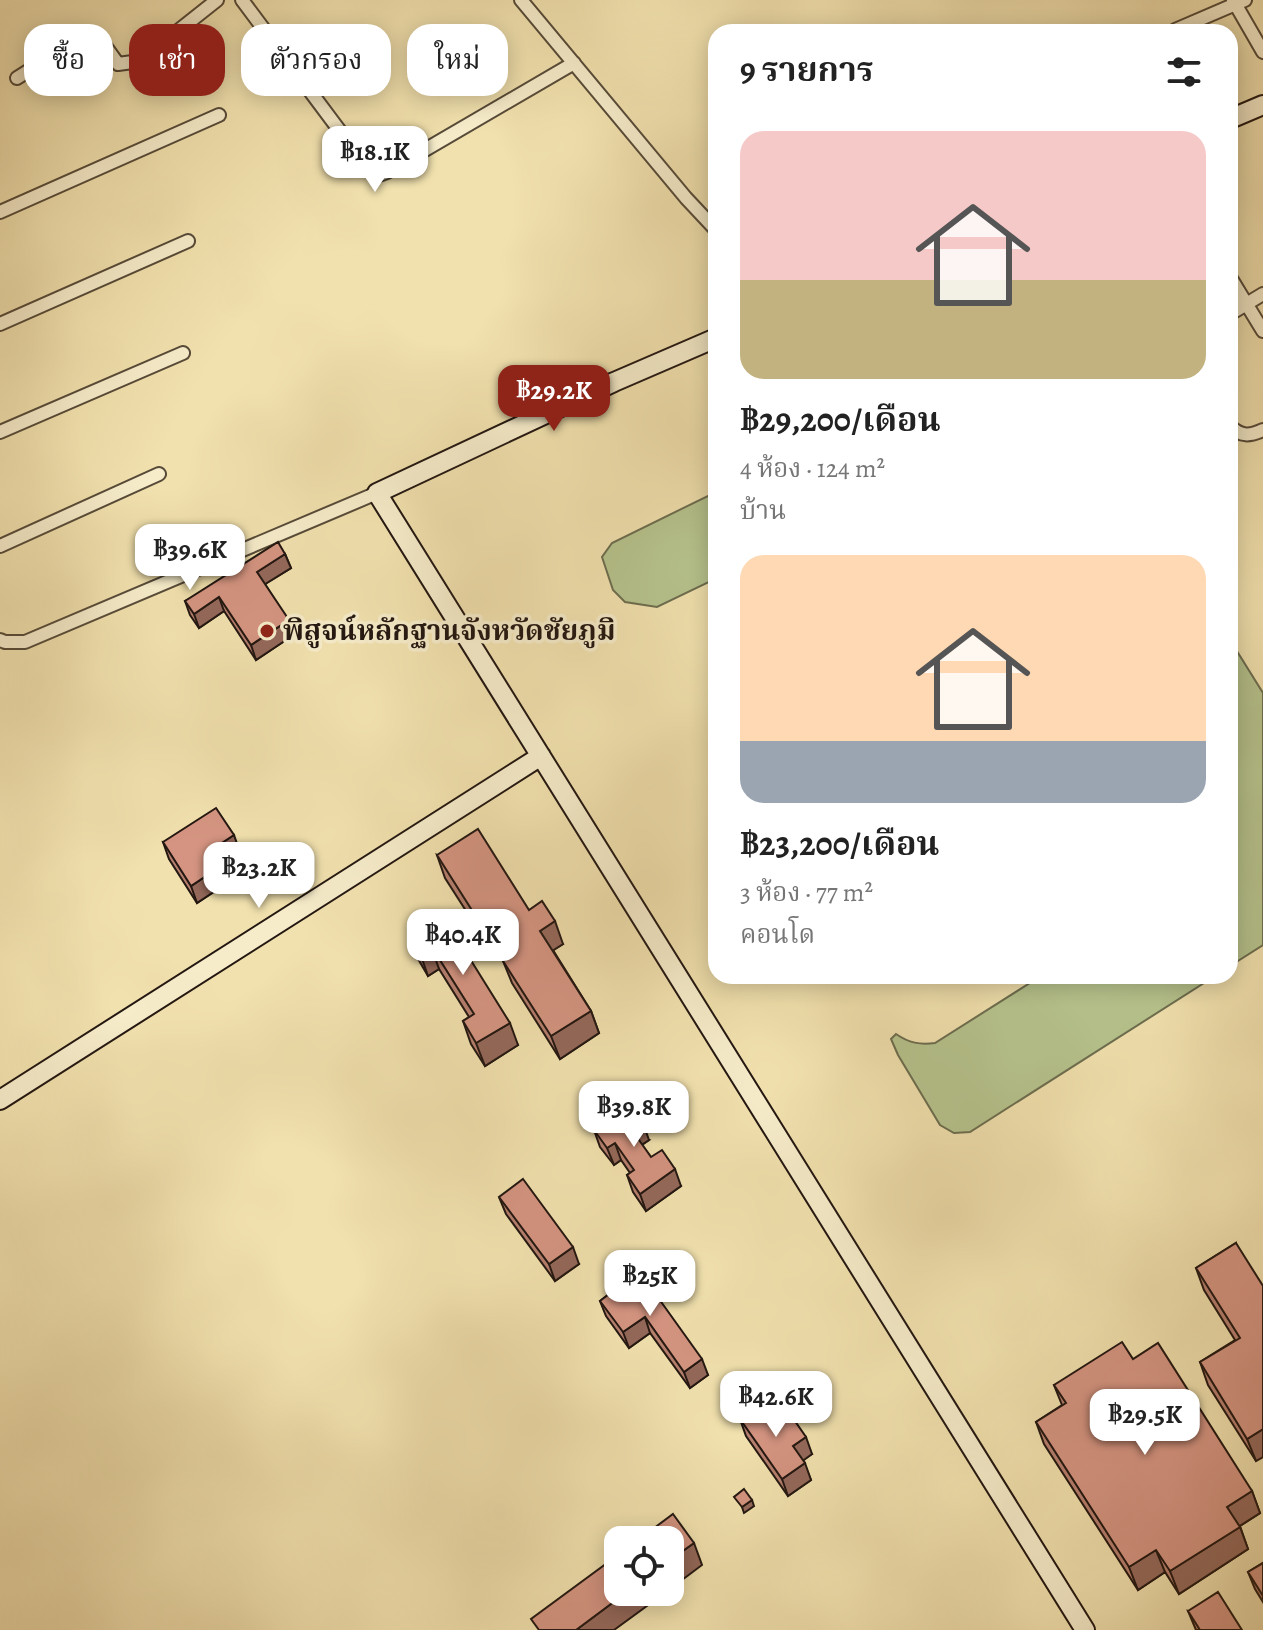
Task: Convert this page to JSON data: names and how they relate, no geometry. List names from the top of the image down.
{
  "places": ["พิสูจน์หลักฐานจังหวัดชัยภูมิ"],
  "page": {
    "chip": [
      "ซื้อ",
      "เช่า",
      "ตัวกรอง",
      "ใหม่"
    ],
    "heading": "9 รายการ",
    "list": [
      {
        "name": "฿29,200/เดือน",
        "note": "4 ห้อง · 124 m² · บ้าน"
      },
      {
        "name": "฿23,200/เดือน",
        "note": "3 ห้อง · 77 m² · คอนโด"
      }
    ],
    "price": [
      "฿18.1K",
      "฿29.2K",
      "฿39.6K",
      "฿23.2K",
      "฿40.4K",
      "฿39.8K",
      "฿25K",
      "฿42.6K",
      "฿29.5K"
    ]
  }
}
